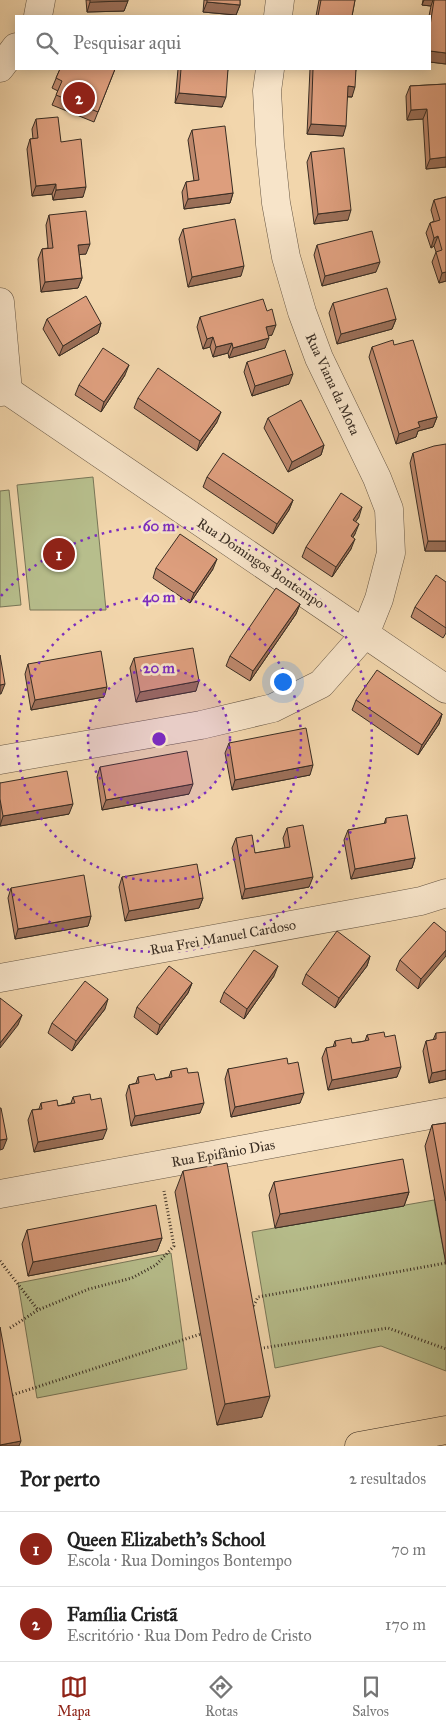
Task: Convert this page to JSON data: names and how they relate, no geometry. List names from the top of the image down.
{
  "streets": {
    "street": [
      "Rua Viana da Mota",
      "Rua Domingos Bontempo",
      "Rua Frei Manuel Cardoso",
      "Rua Epifânio Dias"
    ]
  },
  "crossings": [
    ["Rua Viana da Mota", "Rua Domingos Bontempo"]
  ],
  "page": {
    "search": "Pesquisar aqui",
    "pins": ["2", "1"],
    "heading": ["Por perto", "2 resultados"],
    "list": [
      {
        "mark": "1",
        "name": "Queen Elizabeth's School",
        "note": "Escola · Rua Domingos Bontempo",
        "value": "70 m"
      },
      {
        "mark": "2",
        "name": "Família Cristã",
        "note": "Escritório · Rua Dom Pedro de Cristo",
        "value": "170 m"
      }
    ],
    "nav": ["Mapa", "Rotas", "Salvos"]
  },
  "rings": ["60 m", "40 m", "20 m"]
}
